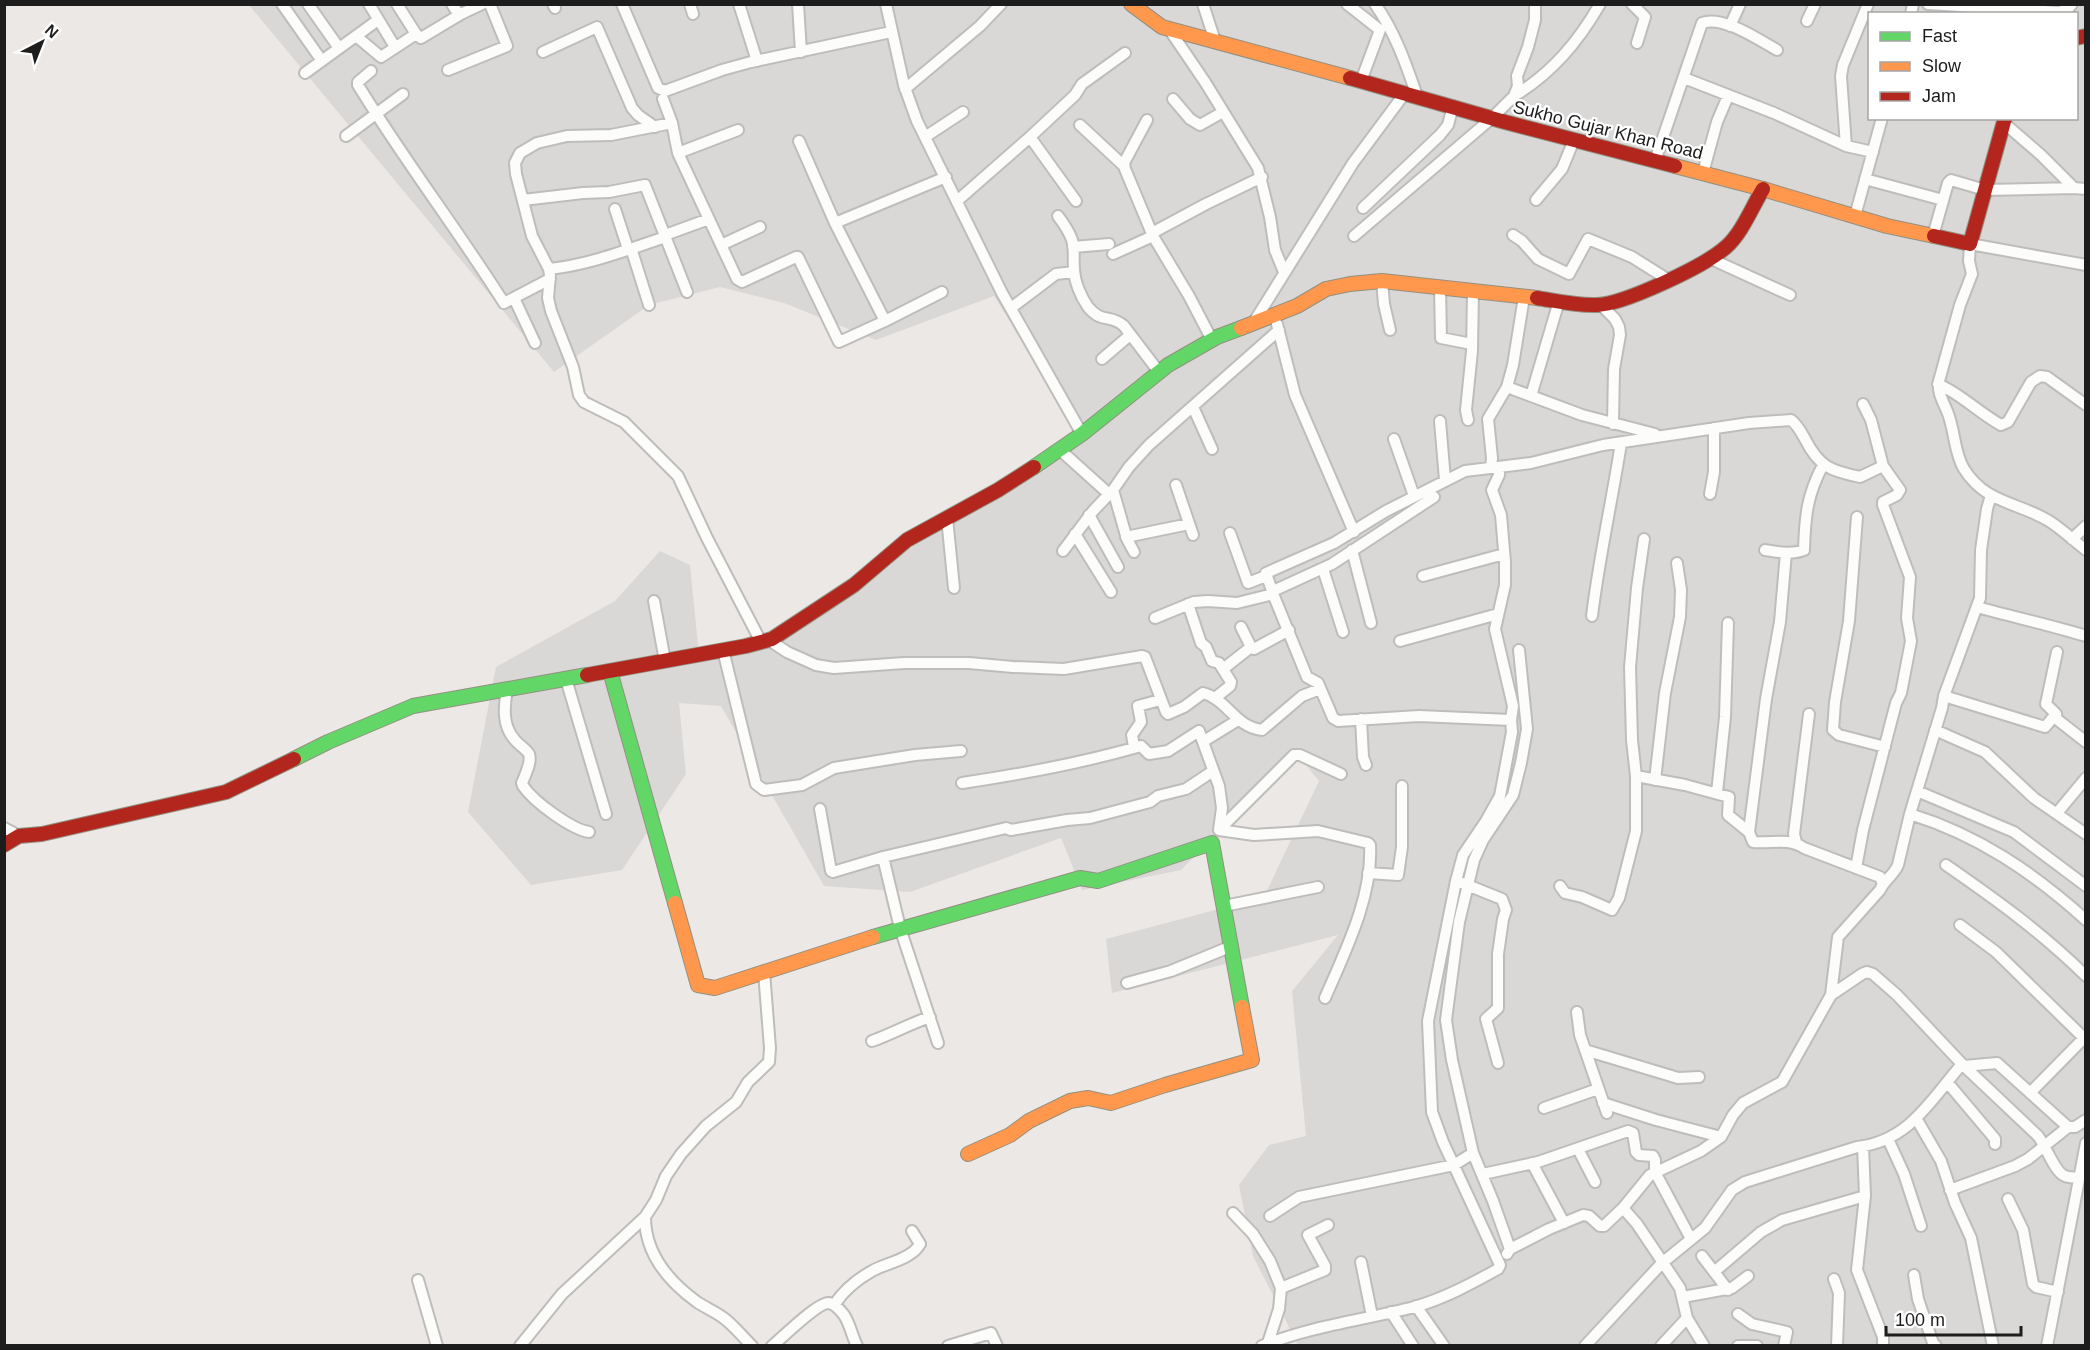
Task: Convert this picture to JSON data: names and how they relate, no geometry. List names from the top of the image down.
{
  "streets": {
    "street": ["Sukho Gujar Khan Road"]
  },
  "legend": ["Fast", "Slow", "Jam"],
  "scale_bar": "100 m",
  "north": "top right"
}
